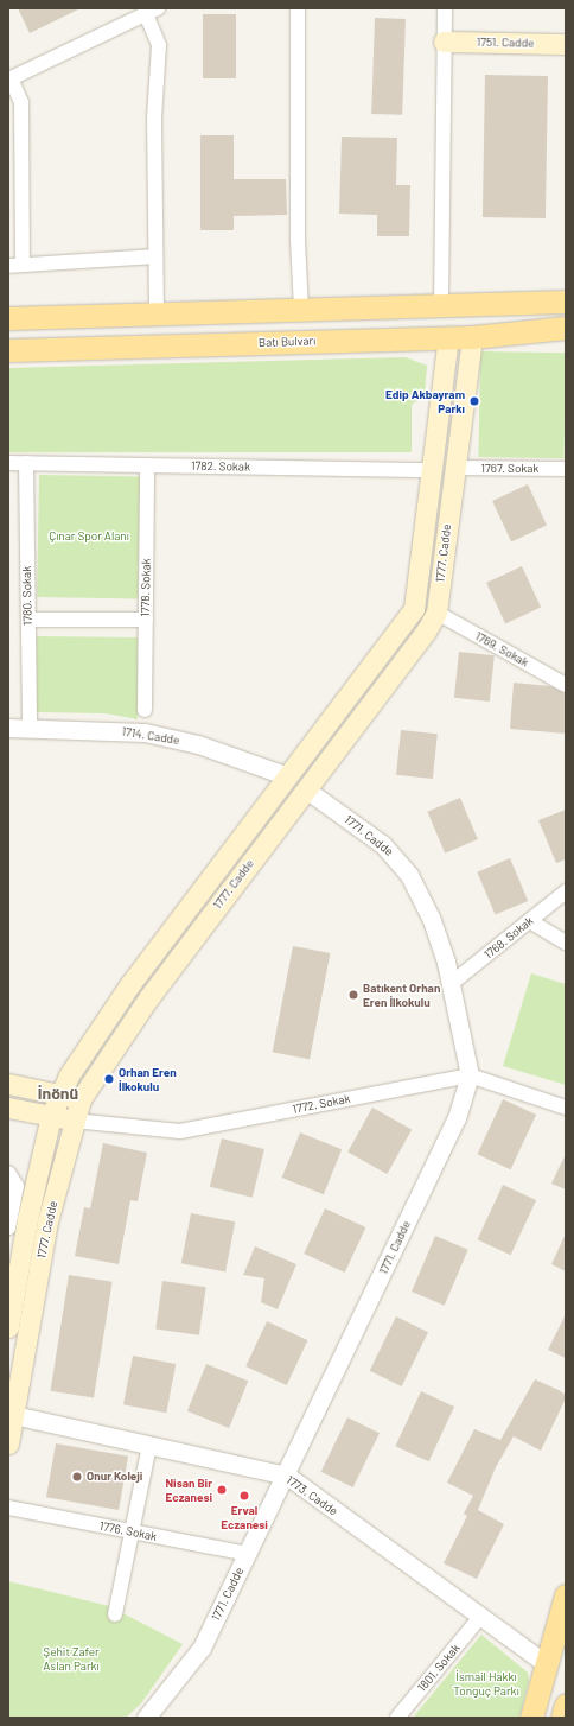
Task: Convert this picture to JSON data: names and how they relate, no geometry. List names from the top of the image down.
{
  "streets": {
    "main road": ["1751. Cadde", "Batı Bulvarı", "1777. Cadde"],
    "street": [
      "1782. Sokak",
      "1767. Sokak",
      "1778. Sokak",
      "1780. Sokak",
      "1769. Sokak",
      "1714. Cadde",
      "1771. Cadde",
      "1768. Sokak",
      "1772. Sokak",
      "1773. Cadde",
      "1776. Sokak",
      "1801. Sokak"
    ]
  },
  "crossings": [
    ["Batı Bulvarı", "1777. Cadde"],
    ["1782. Sokak", "1777. Cadde"],
    ["1782. Sokak", "1778. Sokak"],
    ["1782. Sokak", "1780. Sokak"],
    ["1767. Sokak", "1777. Cadde"],
    ["1777. Cadde", "1769. Sokak"],
    ["1777. Cadde", "1714. Cadde"],
    ["1777. Cadde", "1771. Cadde"],
    ["1777. Cadde", "1772. Sokak"],
    ["1777. Cadde", "1773. Cadde"],
    ["1780. Sokak", "1714. Cadde"],
    ["1771. Cadde", "1768. Sokak"],
    ["1771. Cadde", "1772. Sokak"],
    ["1771. Cadde", "1773. Cadde"],
    ["1771. Cadde", "1776. Sokak"],
    ["1773. Cadde", "1801. Sokak"]
  ],
  "districts": ["İnönü"],
  "parks": ["Çınar Spor Alanı", "Şehit Zafer Aslan Parkı", "İsmail Hakkı Tonguç Parkı"],
  "places": [
    "Edip Akbayram Parkı",
    "Batıkent Orhan Eren İlkokulu",
    "Orhan Eren İlkokulu",
    "Onur Koleji",
    "Nisan Bir Eczanesi",
    "Erval Eczanesi"
  ]
}
